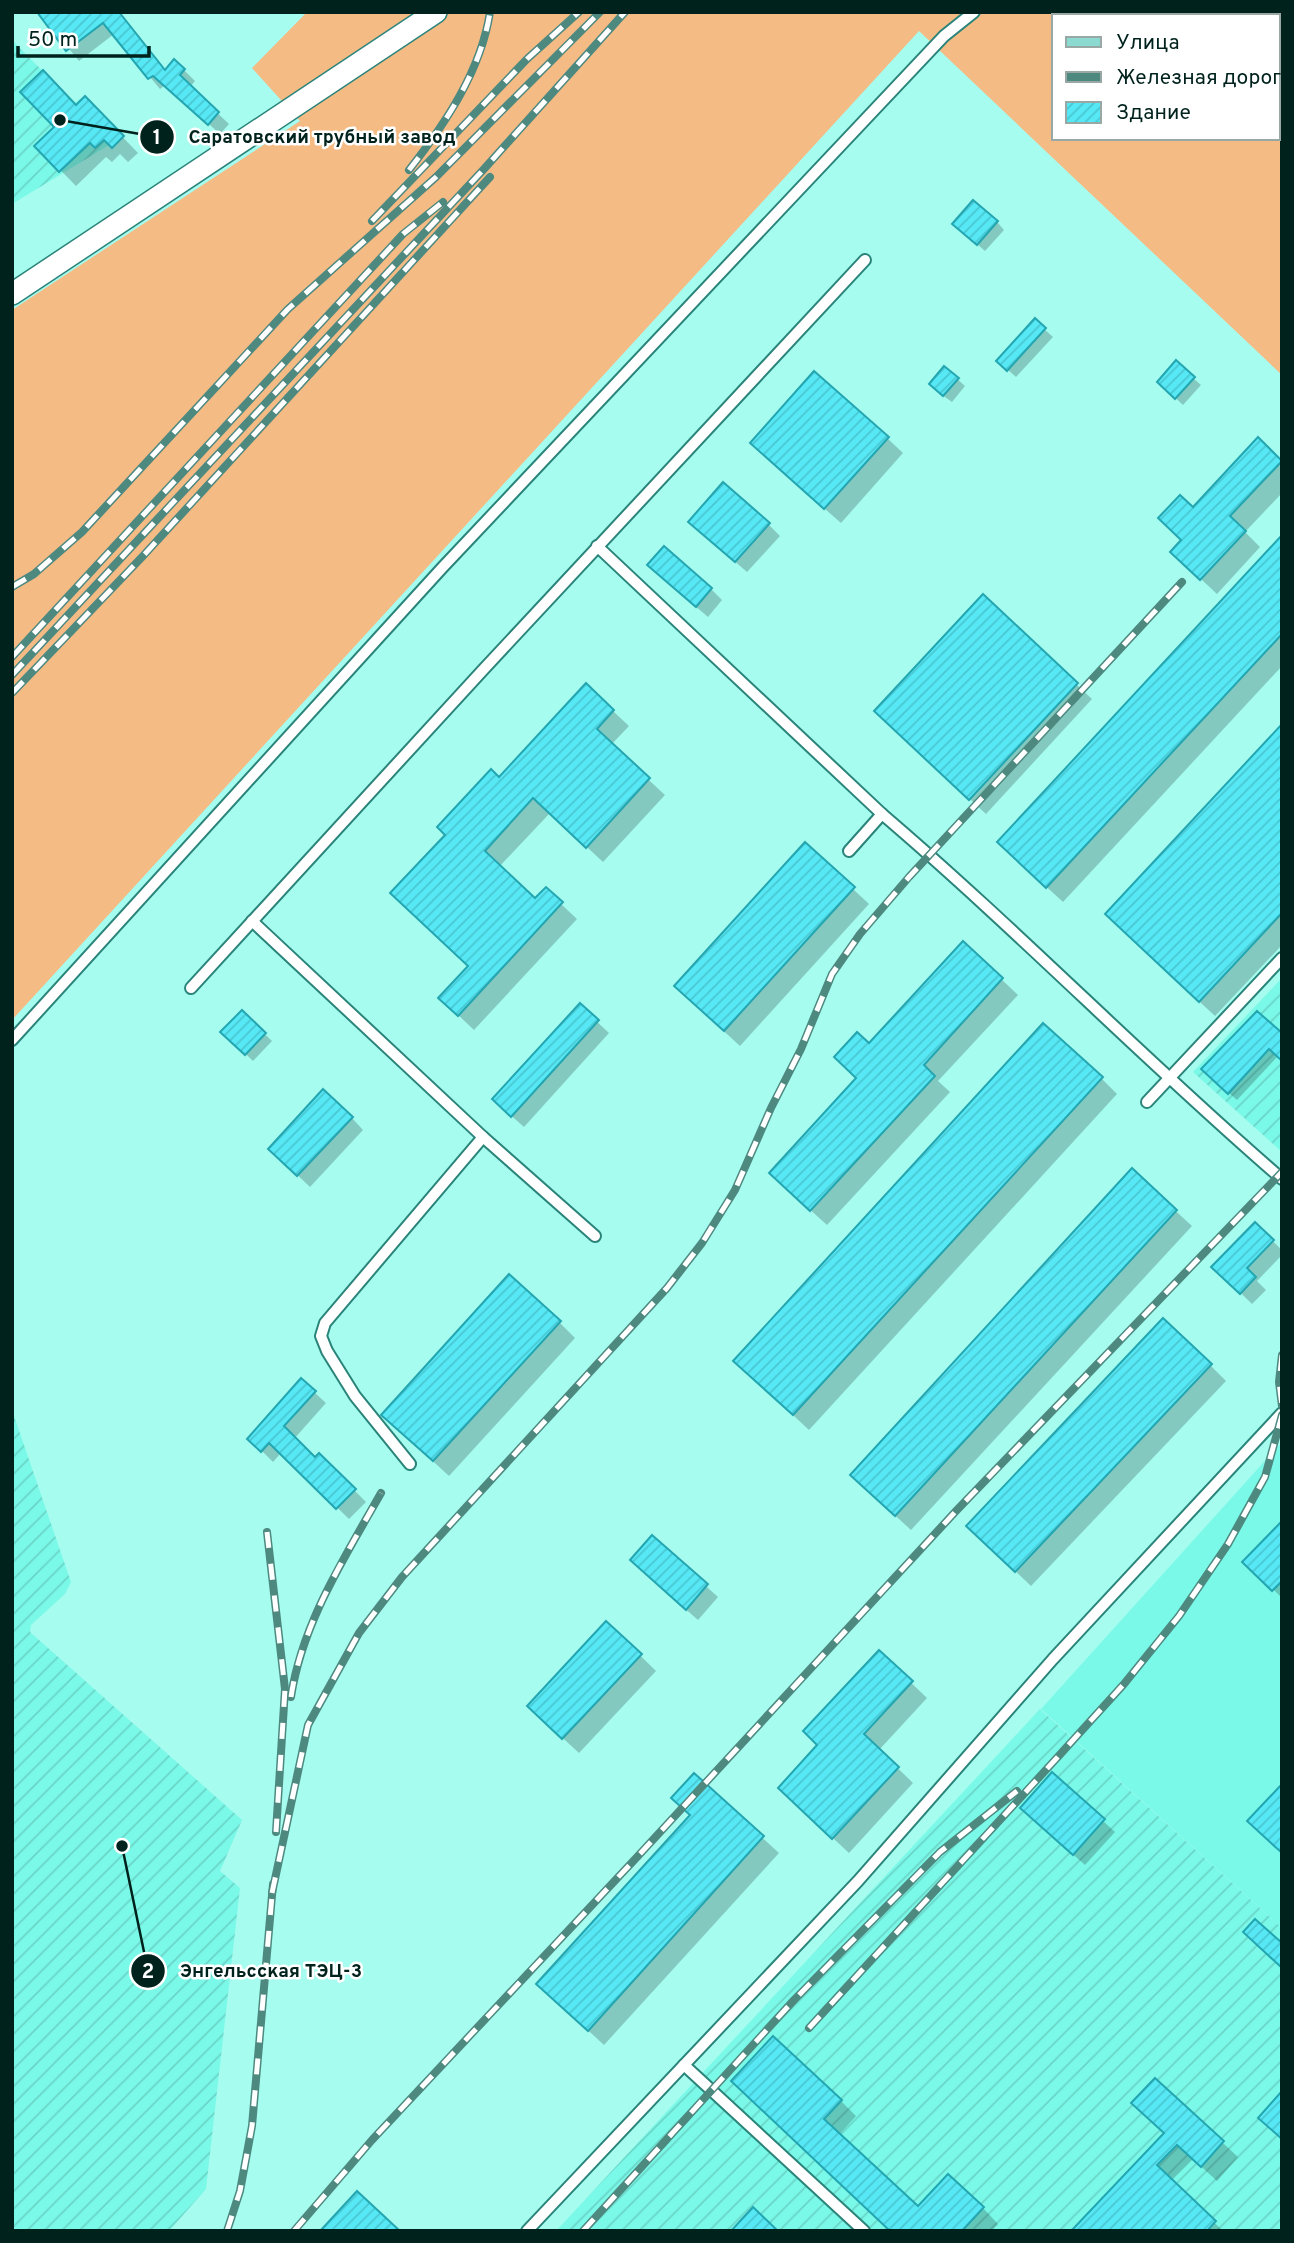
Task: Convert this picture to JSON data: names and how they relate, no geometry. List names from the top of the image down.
{
  "places": ["Саратовский трубный завод", "Энгельсская ТЭЦ-3"],
  "legend": ["Улица", "Железная дорога", "Здание"],
  "scale_bar": "50 m"
}
